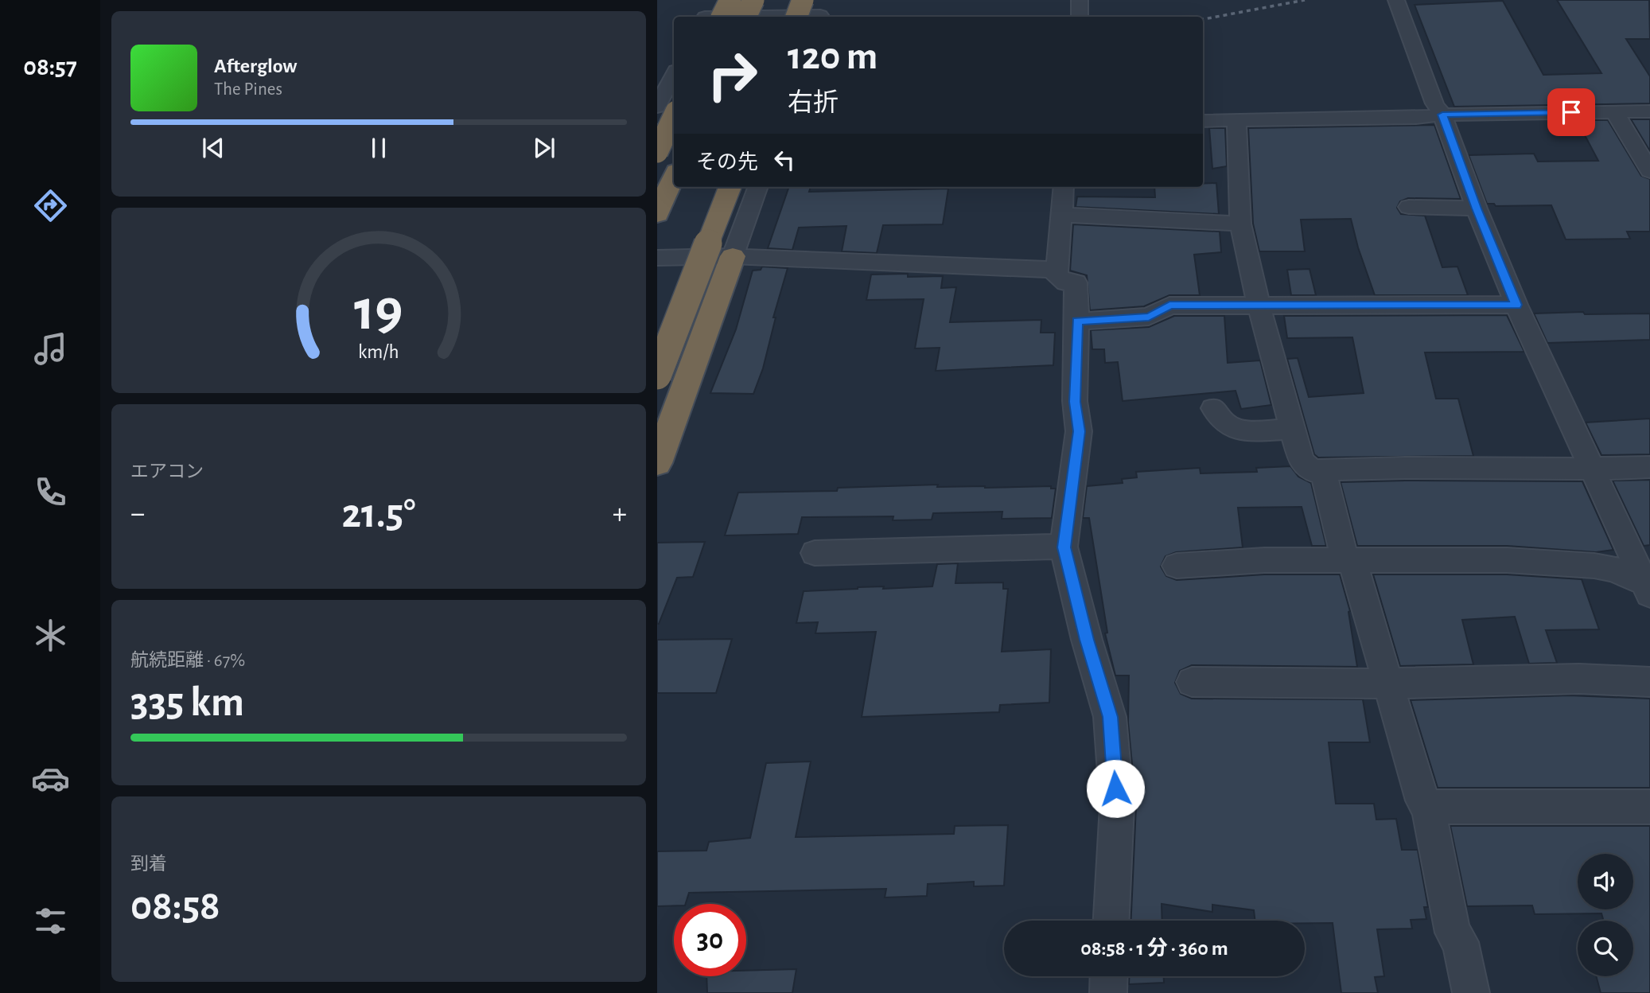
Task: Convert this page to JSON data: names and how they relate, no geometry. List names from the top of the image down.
{
  "page": {
    "tabs": "08:57",
    "turn": ["120 m", "右折"],
    "song": ["Afterglow", "The Pines"],
    "then": "その先",
    "tile": [
      "エアコン",
      ["航続距離 · 67%", "335 km"],
      ["到着", "08:58"]
    ],
    "heat": ["−", "21.5°", "+"],
    "limit": "30",
    "trip": "08:58 · 1 分 · 360 m",
    "gauge": ["19", "km/h"]
  }
}
